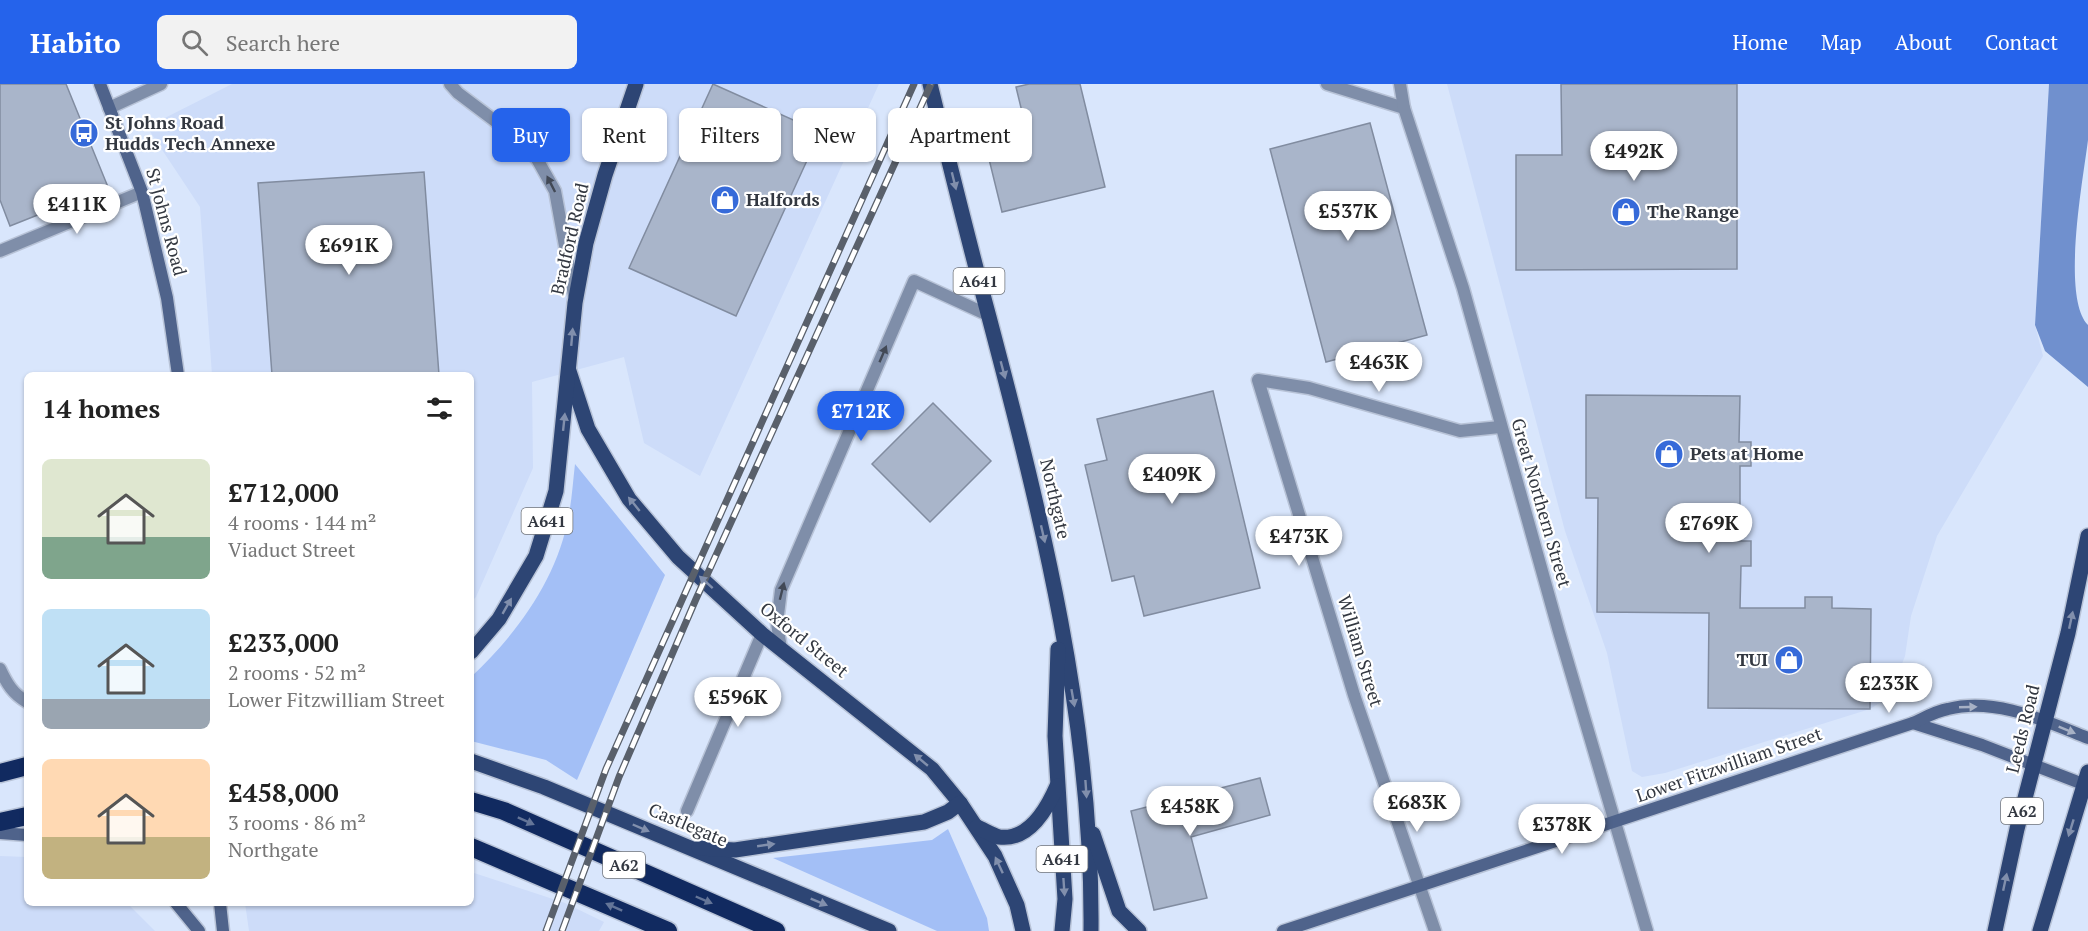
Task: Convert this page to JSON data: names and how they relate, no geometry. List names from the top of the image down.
{
  "streets": {
    "highway": ["A62"],
    "main road": [
      "Bradford Road",
      "A641",
      "Northgate",
      "Oxford Street",
      "Leeds Road",
      "Castlegate"
    ],
    "street": [
      "St Johns Road",
      "Great Northern Street",
      "William Street",
      "Lower Fitzwilliam Street"
    ]
  },
  "crossings": [
    ["Bradford Road", "A641"],
    ["Bradford Road", "Oxford Street"],
    ["A641", "Northgate"],
    ["A641", "Oxford Street"],
    ["Great Northern Street", "William Street"],
    ["Great Northern Street", "Lower Fitzwilliam Street"],
    ["William Street", "Lower Fitzwilliam Street"],
    ["Leeds Road", "Lower Fitzwilliam Street"]
  ],
  "one_way": ["Northgate", "Oxford Street", "Castlegate"],
  "places": {
    "bus stop": ["St Johns Road Hudds Tech Annexe"],
    "shop": [
      "Halfords",
      "The Range",
      "Pets at Home",
      "TUI"
    ]
  },
  "page": {
    "header": "Habito",
    "search": "Search here",
    "nav": [
      "Home",
      "Map",
      "About",
      "Contact"
    ],
    "chip": [
      "Buy",
      "Rent",
      "Filters",
      "New",
      "Apartment"
    ],
    "price": [
      "£492K",
      "£411K",
      "£537K",
      "£691K",
      "£463K",
      "£712K",
      "£409K",
      "£769K",
      "£473K",
      "£233K",
      "£596K",
      "£683K",
      "£458K",
      "£378K"
    ],
    "heading": "14 homes",
    "list": [
      {
        "name": "£712,000",
        "note": "4 rooms · 144 m² · Viaduct Street"
      },
      {
        "name": "£233,000",
        "note": "2 rooms · 52 m² · Lower Fitzwilliam Street"
      },
      {
        "name": "£458,000",
        "note": "3 rooms · 86 m² · Northgate"
      }
    ]
  }
}
